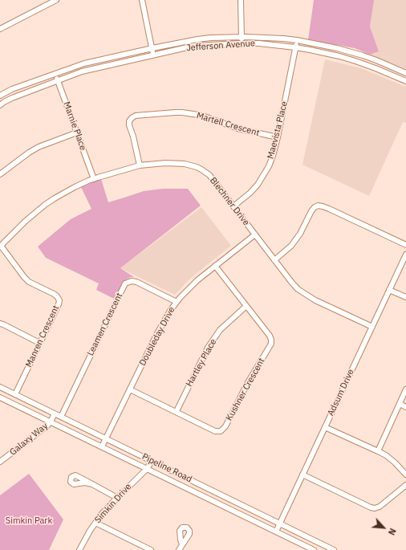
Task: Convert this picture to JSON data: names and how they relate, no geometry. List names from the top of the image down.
{
  "streets": {
    "street": [
      "Jefferson Avenue",
      "Martell Crescent",
      "Marnie Place",
      "Maevista Place",
      "Blechner Drive",
      "Leamen Crescent",
      "Manren Crescent",
      "Doubleday Drive",
      "Hartley Place",
      "Kushner Crescent",
      "Adsum Drive",
      "Galaxy Way",
      "Pipeline Road",
      "Simkin Drive"
    ]
  },
  "crossings": [
    ["Jefferson Avenue", "Marnie Place"],
    ["Jefferson Avenue", "Maevista Place"],
    ["Martell Crescent", "Maevista Place"],
    ["Martell Crescent", "Blechner Drive"],
    ["Marnie Place", "Blechner Drive"],
    ["Maevista Place", "Blechner Drive"],
    ["Blechner Drive", "Manren Crescent"],
    ["Blechner Drive", "Doubleday Drive"],
    ["Blechner Drive", "Adsum Drive"],
    ["Leamen Crescent", "Doubleday Drive"],
    ["Leamen Crescent", "Pipeline Road"],
    ["Manren Crescent", "Pipeline Road"],
    ["Doubleday Drive", "Kushner Crescent"],
    ["Doubleday Drive", "Pipeline Road"],
    ["Hartley Place", "Kushner Crescent"],
    ["Adsum Drive", "Pipeline Road"],
    ["Galaxy Way", "Pipeline Road"],
    ["Pipeline Road", "Simkin Drive"]
  ],
  "parks": ["Simkin Park"],
  "north": "bottom right"
}
